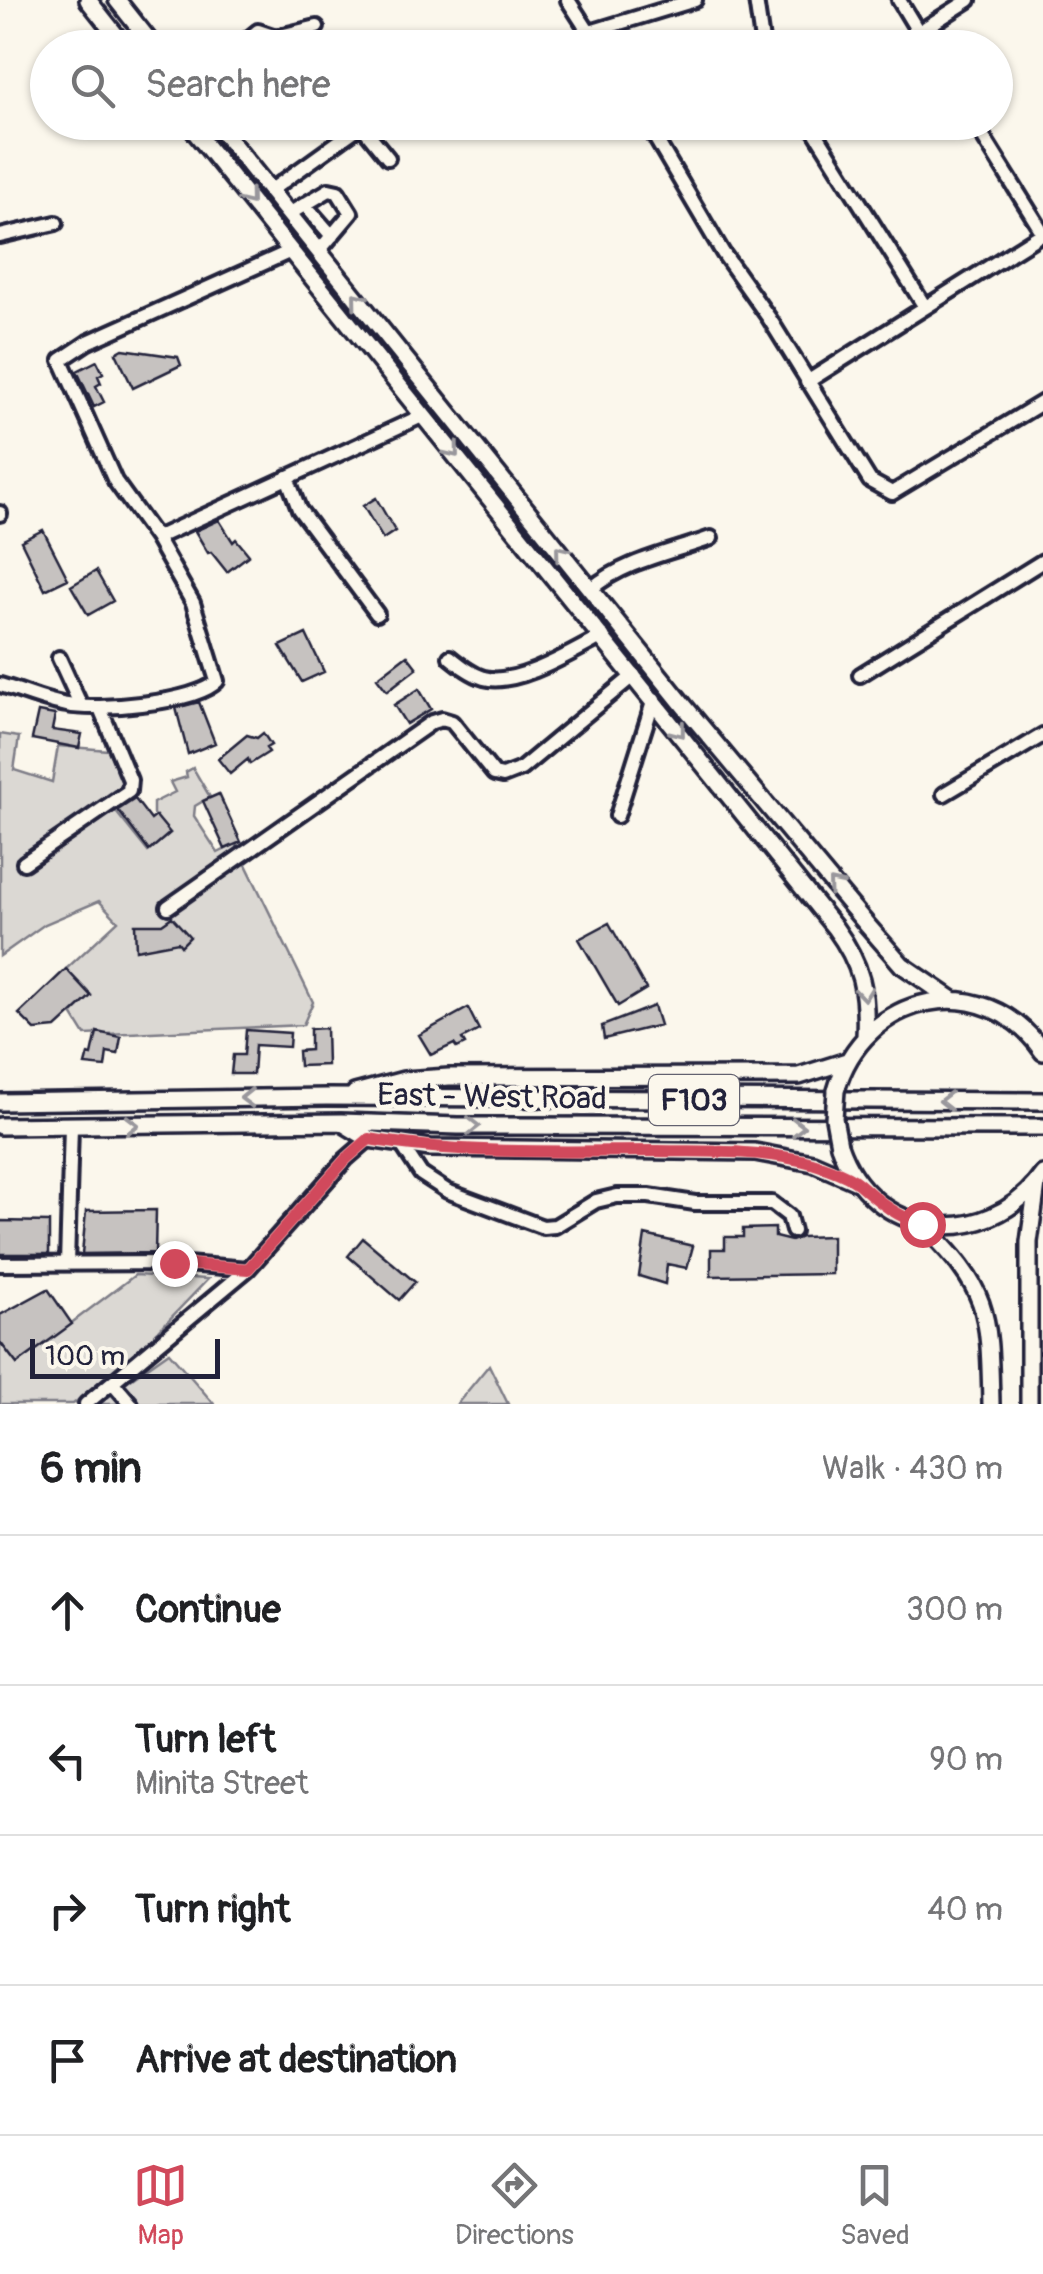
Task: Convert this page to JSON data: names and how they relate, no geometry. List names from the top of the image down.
{
  "streets": {
    "main road": ["East - West Road", "F103"]
  },
  "scale_bar": "100 m",
  "page": {
    "search": "Search here",
    "scale": "100 m",
    "heading": ["6 min", "Walk · 430 m"],
    "list": [
      ["Continue", "300 m"],
      ["Turn left", "Minita Street", "90 m"],
      ["Turn right", "40 m"],
      "Arrive at destination"
    ],
    "nav": ["Map", "Directions", "Saved"]
  }
}
